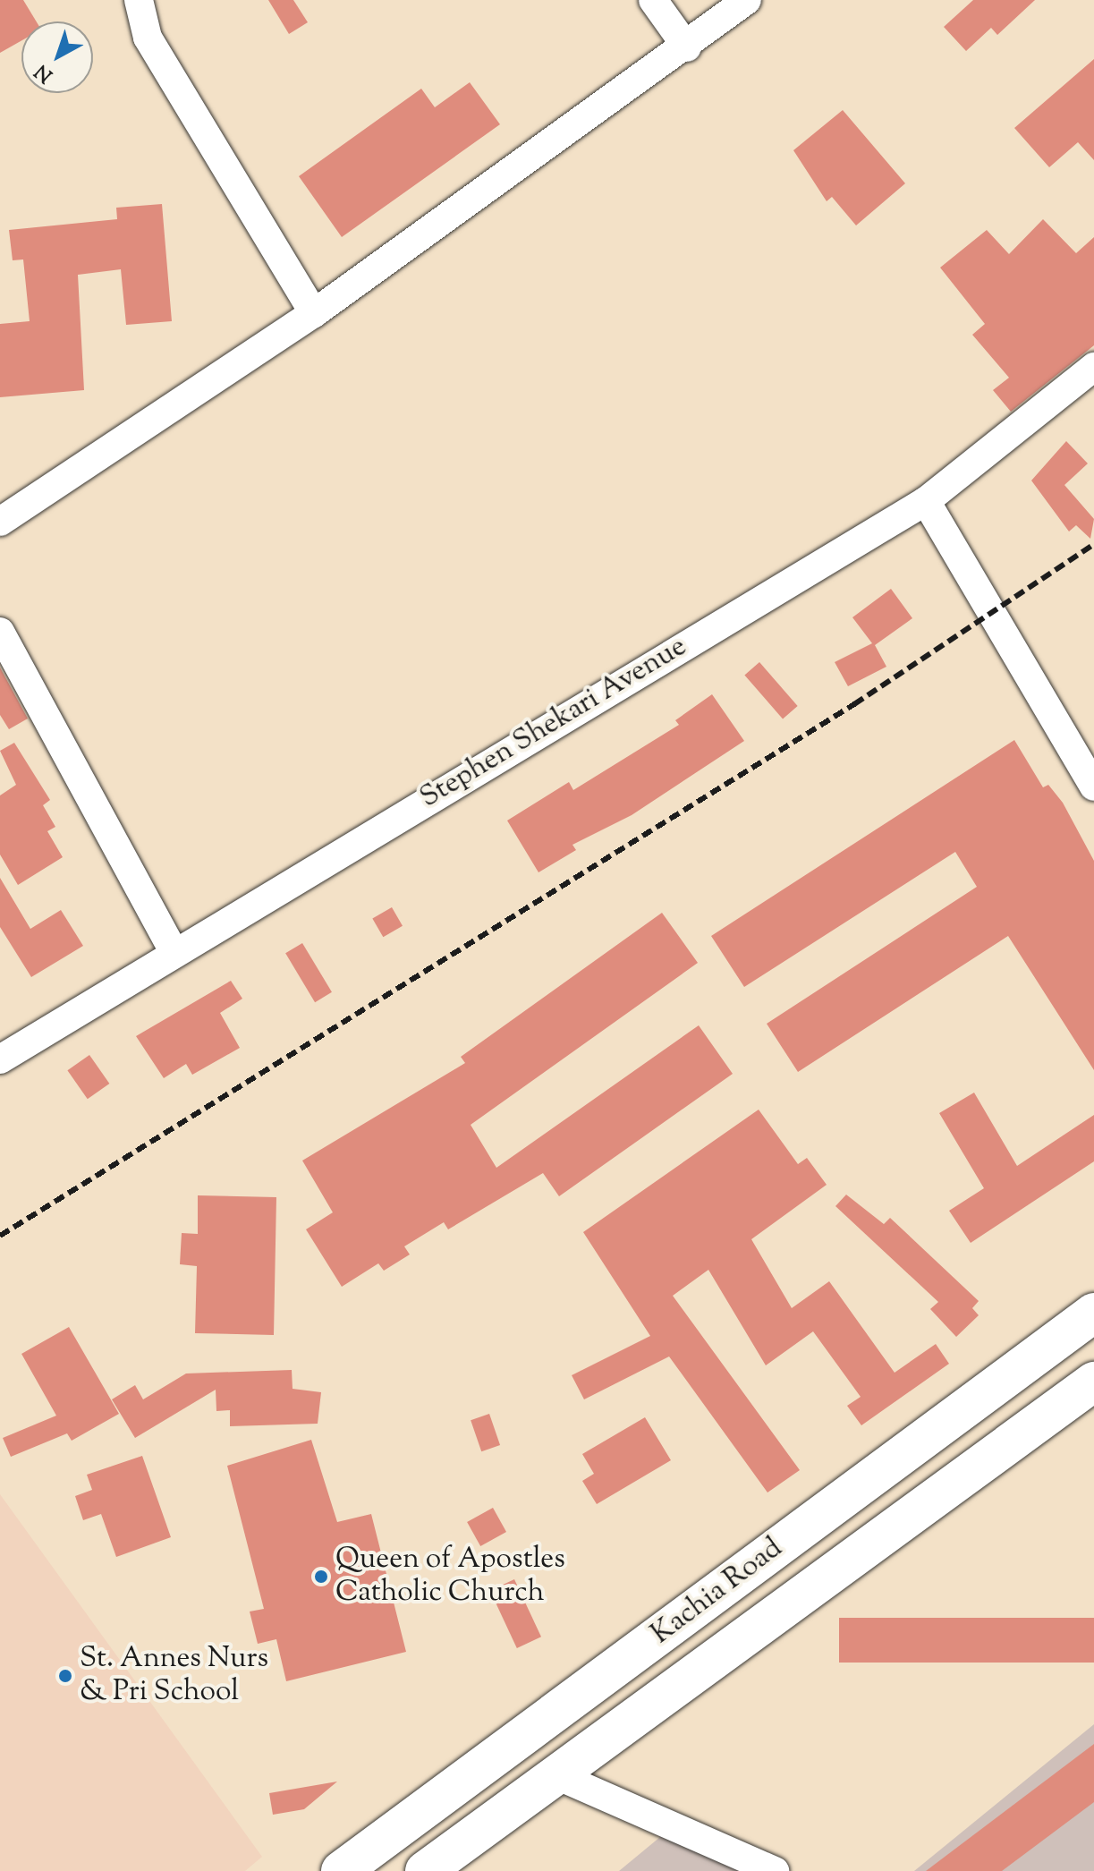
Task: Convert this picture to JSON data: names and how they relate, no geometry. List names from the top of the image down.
{
  "streets": {
    "main road": ["Kachia Road"],
    "street": ["Stephen Shekari Avenue"]
  },
  "places": ["Queen of Apostles Catholic Church", "St. Annes Nurs & Pri School"],
  "north": "bottom left"
}
